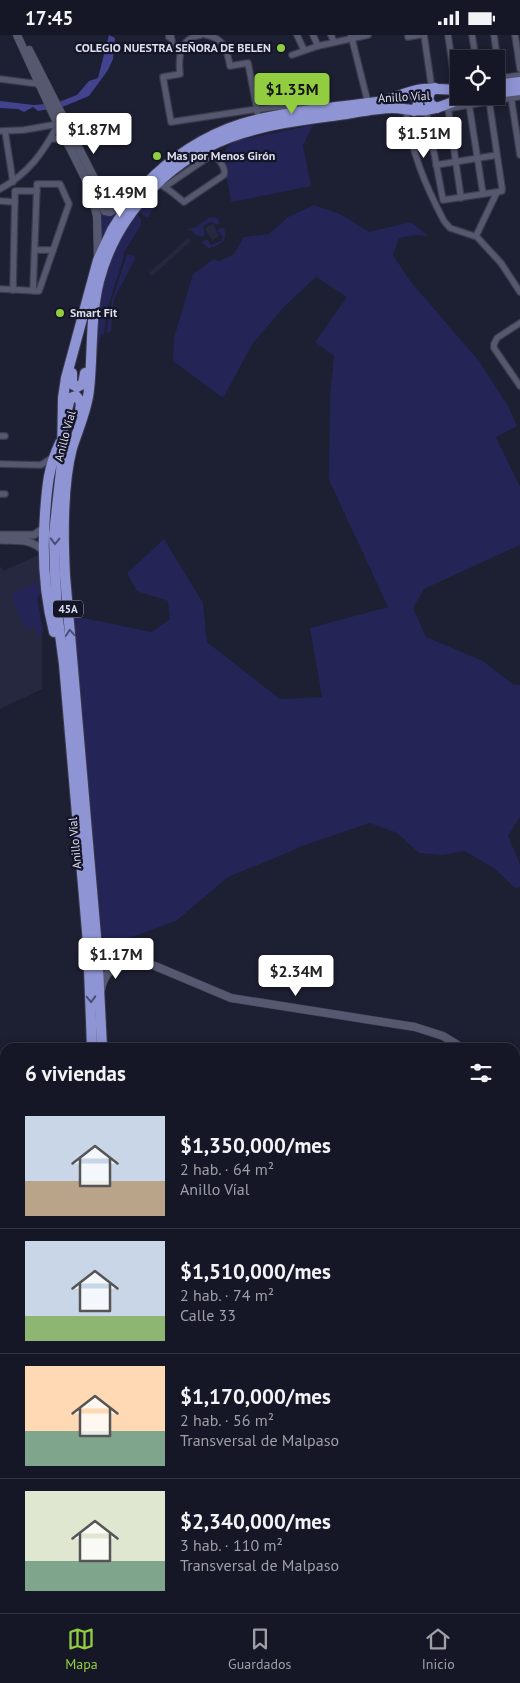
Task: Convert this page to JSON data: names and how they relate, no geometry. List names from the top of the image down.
{
  "streets": {
    "highway": ["Anillo Víal", "45A"]
  },
  "places": ["COLEGIO NUESTRA SEÑORA DE BELEN", "Mas por Menos Girón", "Smart Fit"],
  "page": {
    "status": "17:45",
    "price": [
      "$1.35M",
      "$1.87M",
      "$1.51M",
      "$1.49M",
      "$1.17M",
      "$2.34M"
    ],
    "heading": "6 viviendas",
    "list": [
      {
        "name": "$1,350,000/mes",
        "note": "2 hab. · 64 m² · Anillo Víal"
      },
      {
        "name": "$1,510,000/mes",
        "note": "2 hab. · 74 m² · Calle 33"
      },
      {
        "name": "$1,170,000/mes",
        "note": "2 hab. · 56 m² · Transversal de Malpaso"
      },
      {
        "name": "$2,340,000/mes",
        "note": "3 hab. · 110 m² · Transversal de Malpaso"
      }
    ],
    "tabs": ["Mapa", "Guardados", "Inicio"]
  }
}
